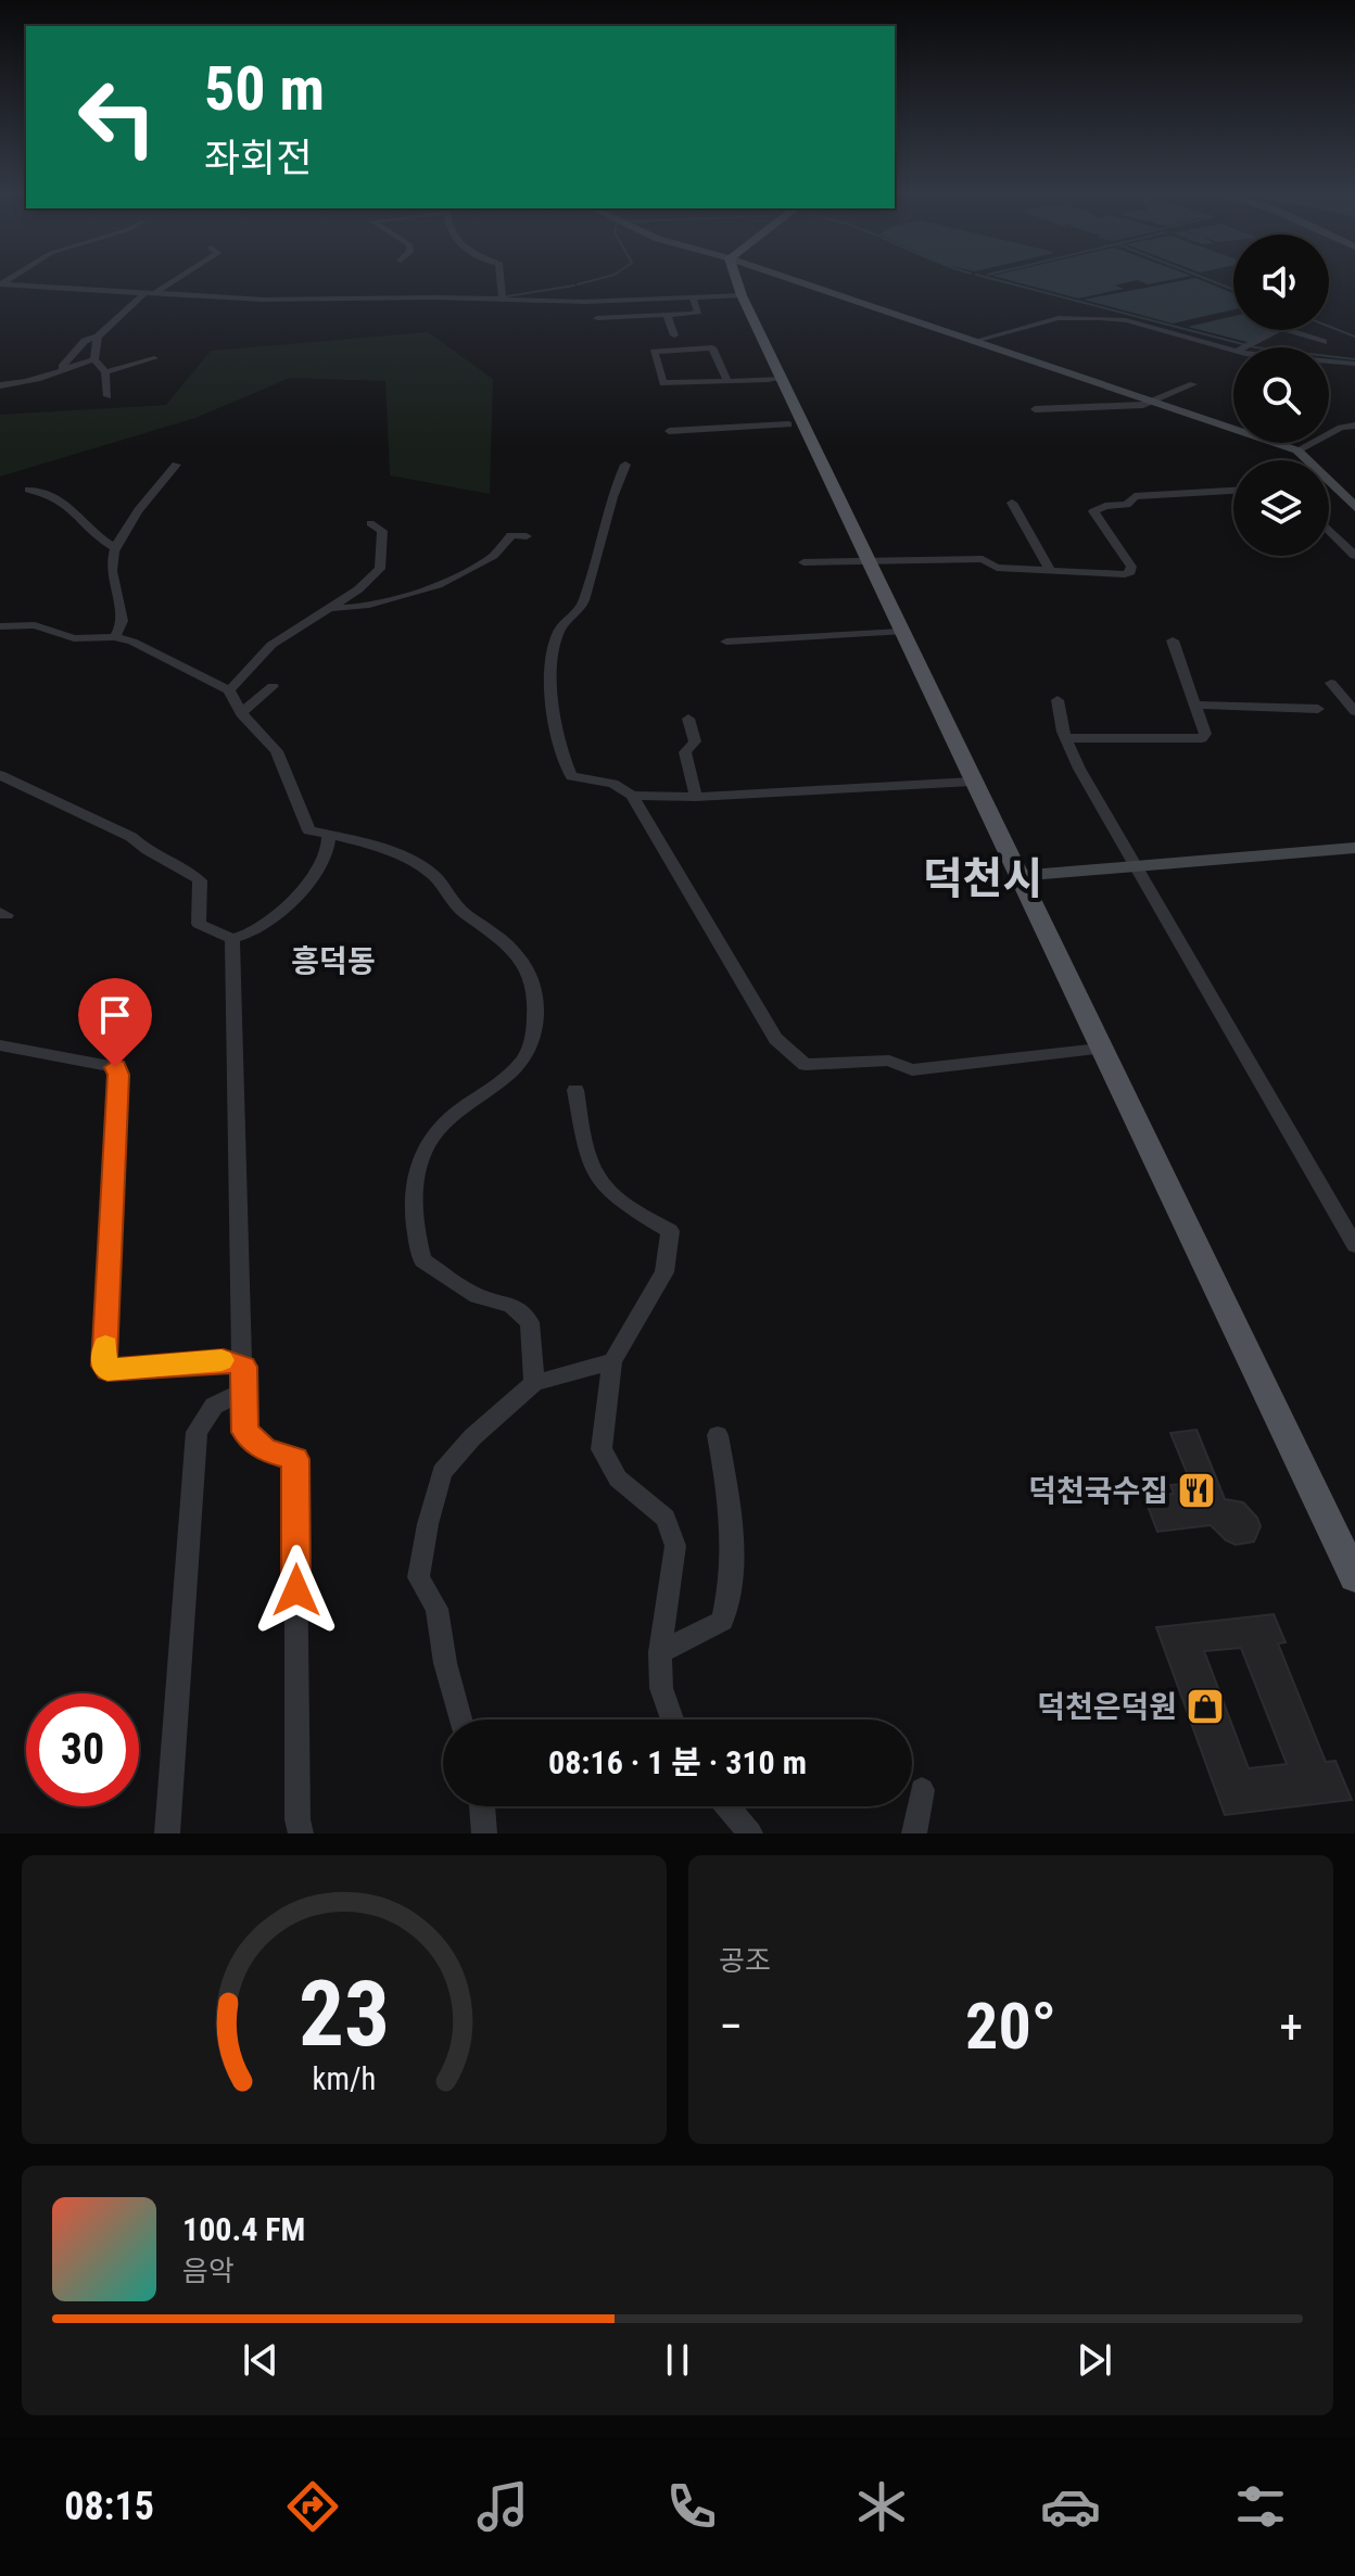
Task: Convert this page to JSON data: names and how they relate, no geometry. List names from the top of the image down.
{
  "districts": ["덕천시", "흥덕동"],
  "places": {
    "restaurant": ["덕천국수집"],
    "shop": ["덕천은덕원"]
  },
  "page": {
    "turn": ["50 m", "좌회전"],
    "limit": "30",
    "trip": "08:16 · 1 분 · 310 m",
    "tile": "공조",
    "heat": ["−", "20°", "+"],
    "song": ["100.4 FM", "음악"],
    "tabs": "08:15",
    "gauge": ["23", "km/h"]
  }
}
